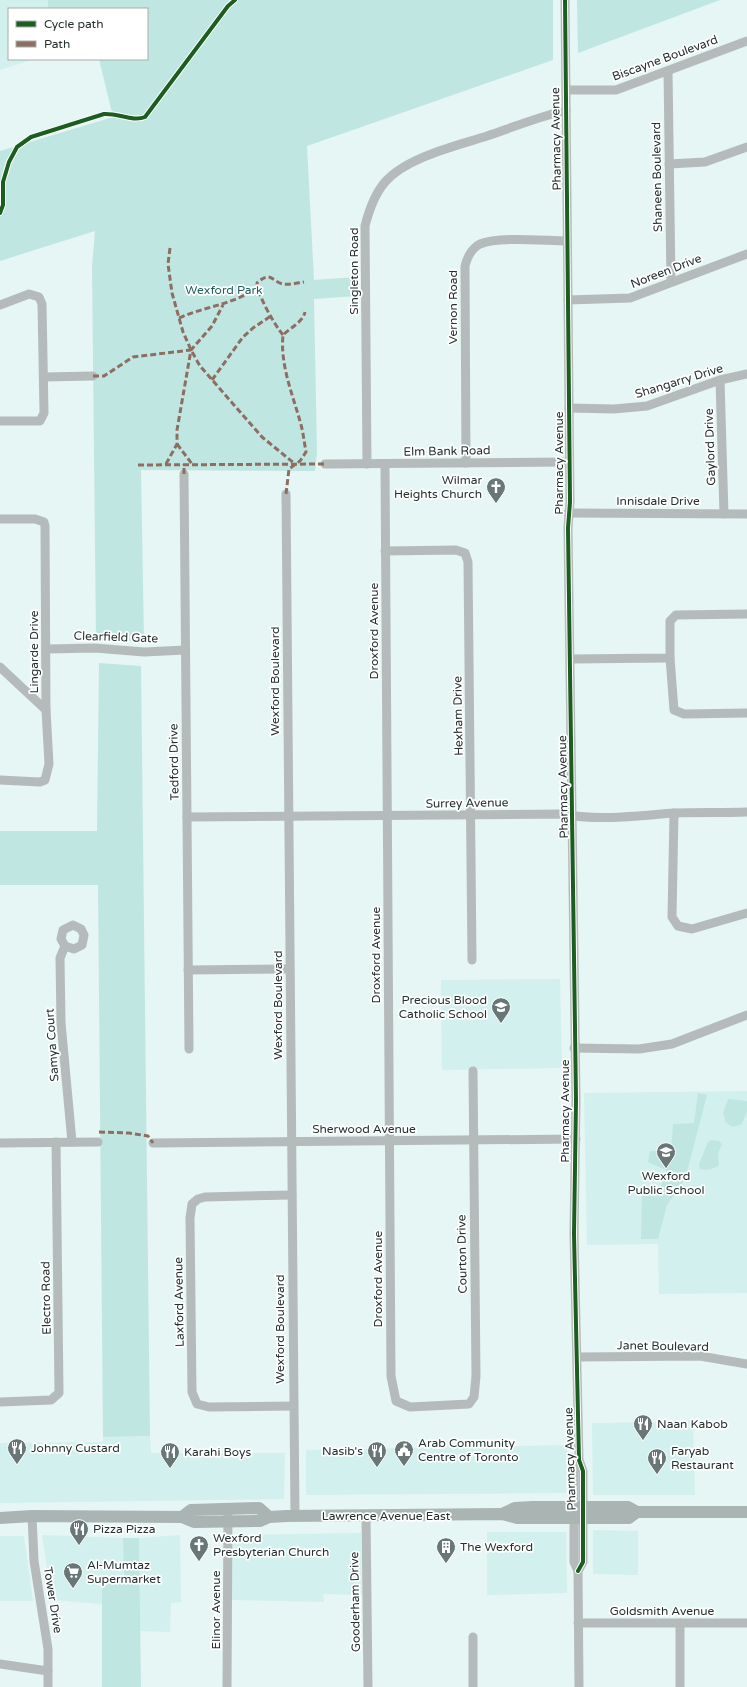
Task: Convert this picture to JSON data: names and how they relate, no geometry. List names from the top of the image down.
{
  "streets": {
    "main road": ["Lawrence Avenue East"],
    "street": [
      "Biscayne Boulevard",
      "Pharmacy Avenue",
      "Shaneen Boulevard",
      "Singleton Road",
      "Noreen Drive",
      "Vernon Road",
      "Shangarry Drive",
      "Gaylord Drive",
      "Elm Bank Road",
      "Innisdale Drive",
      "Droxford Avenue",
      "Clearfield Gate",
      "Lingarde Drive",
      "Wexford Boulevard",
      "Hexham Drive",
      "Tedford Drive",
      "Surrey Avenue",
      "Samya Court",
      "Sherwood Avenue",
      "Courton Drive",
      "Electro Road",
      "Laxford Avenue",
      "Janet Boulevard",
      "Tower Drive",
      "Gooderham Drive",
      "Elinor Avenue",
      "Goldsmith Avenue"
    ]
  },
  "crossings": [
    ["Biscayne Boulevard", "Pharmacy Avenue"],
    ["Biscayne Boulevard", "Shaneen Boulevard"],
    ["Pharmacy Avenue", "Singleton Road"],
    ["Pharmacy Avenue", "Noreen Drive"],
    ["Pharmacy Avenue", "Vernon Road"],
    ["Pharmacy Avenue", "Shangarry Drive"],
    ["Pharmacy Avenue", "Elm Bank Road"],
    ["Pharmacy Avenue", "Innisdale Drive"],
    ["Pharmacy Avenue", "Surrey Avenue"],
    ["Pharmacy Avenue", "Sherwood Avenue"],
    ["Pharmacy Avenue", "Janet Boulevard"],
    ["Pharmacy Avenue", "Lawrence Avenue East"],
    ["Pharmacy Avenue", "Goldsmith Avenue"],
    ["Shaneen Boulevard", "Noreen Drive"],
    ["Singleton Road", "Elm Bank Road"],
    ["Vernon Road", "Elm Bank Road"],
    ["Shangarry Drive", "Gaylord Drive"],
    ["Gaylord Drive", "Innisdale Drive"],
    ["Elm Bank Road", "Droxford Avenue"],
    ["Droxford Avenue", "Hexham Drive"],
    ["Droxford Avenue", "Surrey Avenue"],
    ["Droxford Avenue", "Sherwood Avenue"],
    ["Droxford Avenue", "Courton Drive"],
    ["Clearfield Gate", "Lingarde Drive"],
    ["Clearfield Gate", "Tedford Drive"],
    ["Wexford Boulevard", "Surrey Avenue"],
    ["Wexford Boulevard", "Sherwood Avenue"],
    ["Wexford Boulevard", "Laxford Avenue"],
    ["Wexford Boulevard", "Lawrence Avenue East"],
    ["Hexham Drive", "Surrey Avenue"],
    ["Tedford Drive", "Surrey Avenue"],
    ["Sherwood Avenue", "Courton Drive"],
    ["Lawrence Avenue East", "Tower Drive"],
    ["Lawrence Avenue East", "Gooderham Drive"],
    ["Lawrence Avenue East", "Elinor Avenue"]
  ],
  "parks": ["Wexford Park"],
  "places": {
    "church": ["Wilmar Heights Church", "Wexford Presbyterian Church"],
    "school or university": ["Precious Blood Catholic School", "Wexford Public School"],
    "restaurant": [
      "Naan Kabob",
      "Johnny Custard",
      "Nasib's",
      "Karahi Boys",
      "Faryab Restaurant",
      "Pizza Pizza"
    ],
    "public building": ["Arab Community Centre of Toronto"],
    "building": ["The Wexford"],
    "supermarket": ["Al-Mumtaz Supermarket"]
  },
  "legend": ["Cycle path", "Path"]
}
